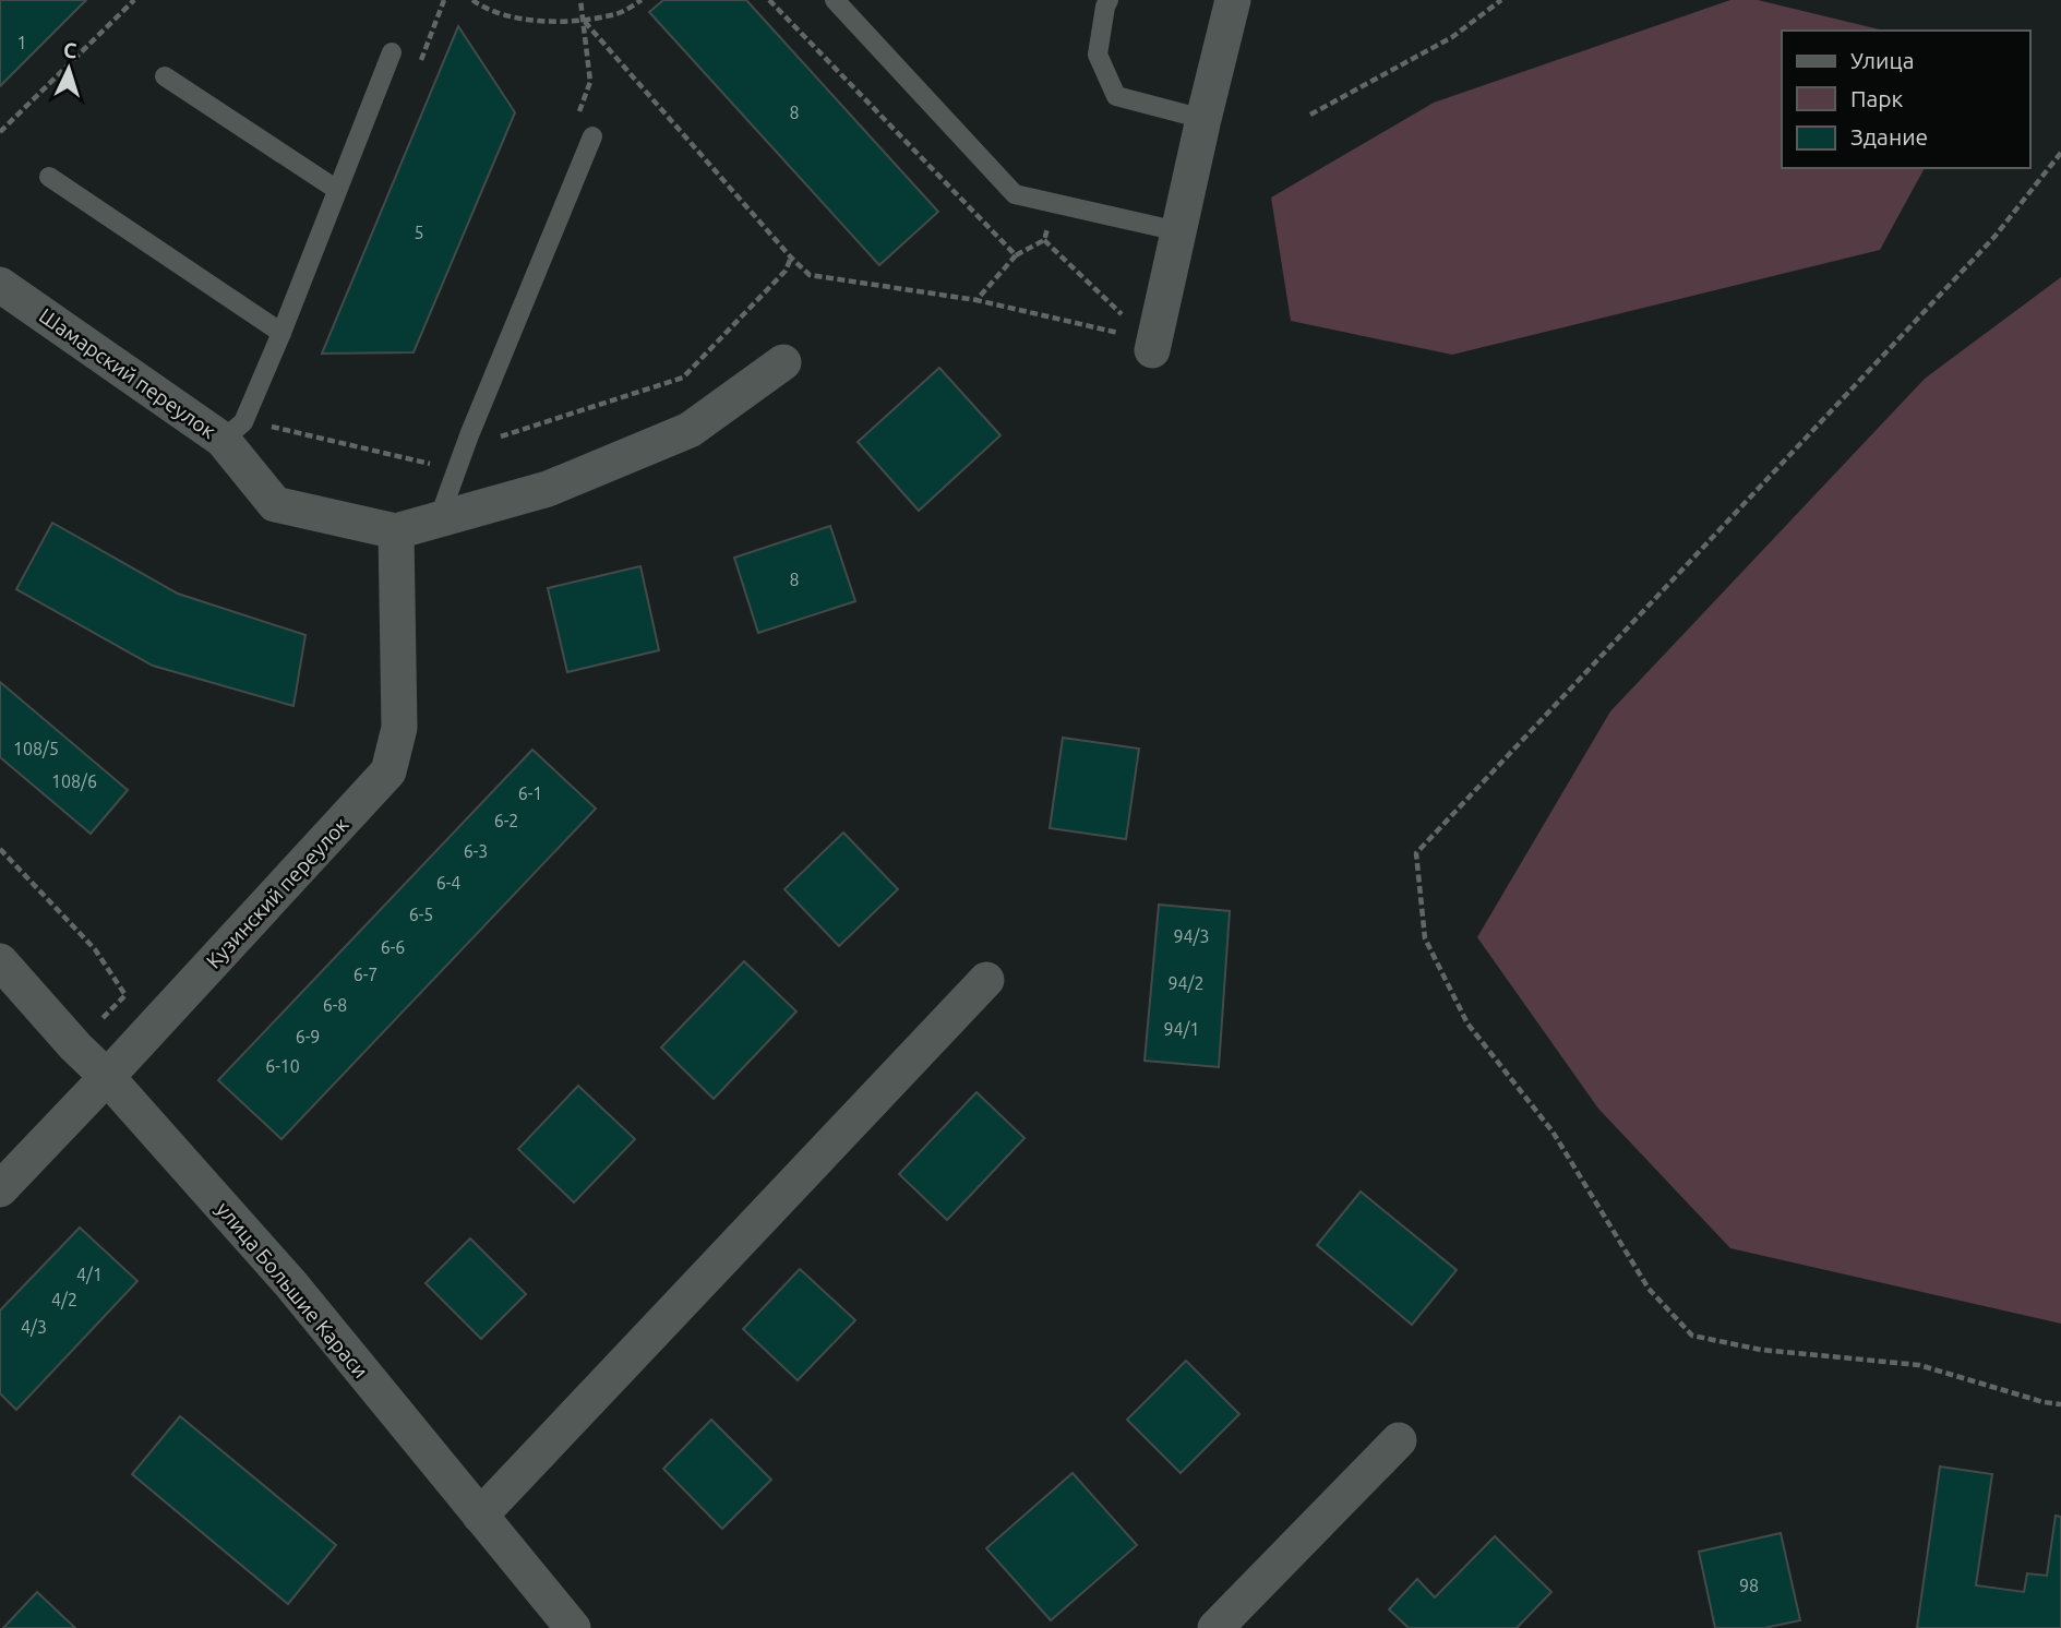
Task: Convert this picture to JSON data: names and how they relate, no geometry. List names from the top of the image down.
{
  "streets": {
    "street": ["Шамарский переулок", "Кузинский переулок", "улица Большие Караси"]
  },
  "crossings": [
    ["Шамарский переулок", "Кузинский переулок"],
    ["Кузинский переулок", "улица Большие Караси"]
  ],
  "house_numbers": [
    "1",
    "8",
    "5",
    "8",
    "108/5",
    "108/6",
    "6-1",
    "6-2",
    "6-3",
    "6-4",
    "6-5",
    "94/3",
    "6-6",
    "6-7",
    "94/2",
    "6-8",
    "94/1",
    "6-9",
    "6-10",
    "4/1",
    "4/2",
    "4/3",
    "98"
  ],
  "legend": ["Улица", "Парк", "Здание"],
  "north": "top"
}
